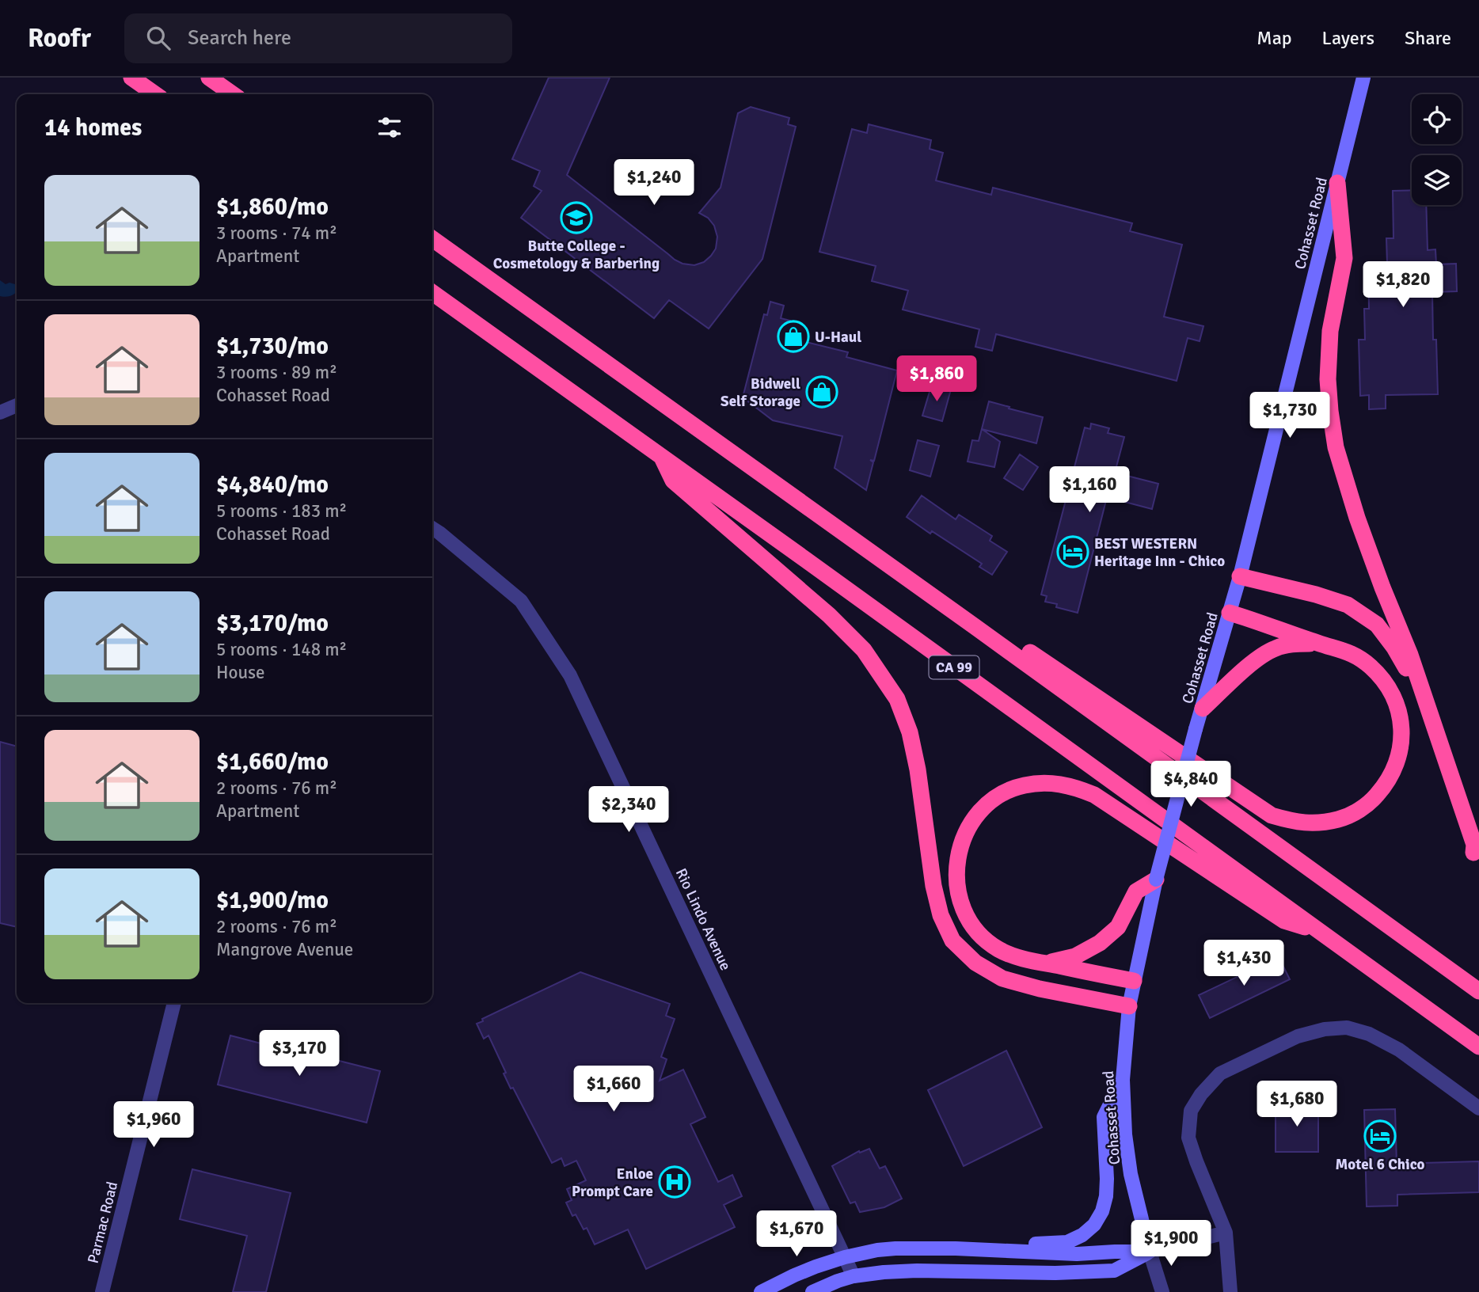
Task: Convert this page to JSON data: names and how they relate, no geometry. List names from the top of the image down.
{
  "streets": {
    "highway": ["CA 99"],
    "main road": ["Cohasset Road"],
    "street": ["Rio Lindo Avenue", "Parmac Road"]
  },
  "places": {
    "school or university": ["Butte College - Cosmetology & Barbering"],
    "shop": ["U-Haul", "Bidwell Self Storage"],
    "hotel": ["BEST WESTERN Heritage Inn - Chico", "Motel 6 Chico"],
    "hospital": ["Enloe Prompt Care"]
  },
  "page": {
    "header": "Roofr",
    "search": "Search here",
    "nav": ["Map", "Layers", "Share"],
    "heading": "14 homes",
    "price": [
      "$1,240",
      "$1,820",
      "$1,860",
      "$1,730",
      "$1,160",
      "$4,840",
      "$2,340",
      "$1,430",
      "$3,170",
      "$1,660",
      "$1,680",
      "$1,960",
      "$1,670",
      "$1,900"
    ],
    "list": [
      {
        "name": "$1,860/mo",
        "note": "3 rooms · 74 m² · Apartment"
      },
      {
        "name": "$1,730/mo",
        "note": "3 rooms · 89 m² · Cohasset Road"
      },
      {
        "name": "$4,840/mo",
        "note": "5 rooms · 183 m² · Cohasset Road"
      },
      {
        "name": "$3,170/mo",
        "note": "5 rooms · 148 m² · House"
      },
      {
        "name": "$1,660/mo",
        "note": "2 rooms · 76 m² · Apartment"
      },
      {
        "name": "$1,900/mo",
        "note": "2 rooms · 76 m² · Mangrove Avenue"
      }
    ]
  }
}
